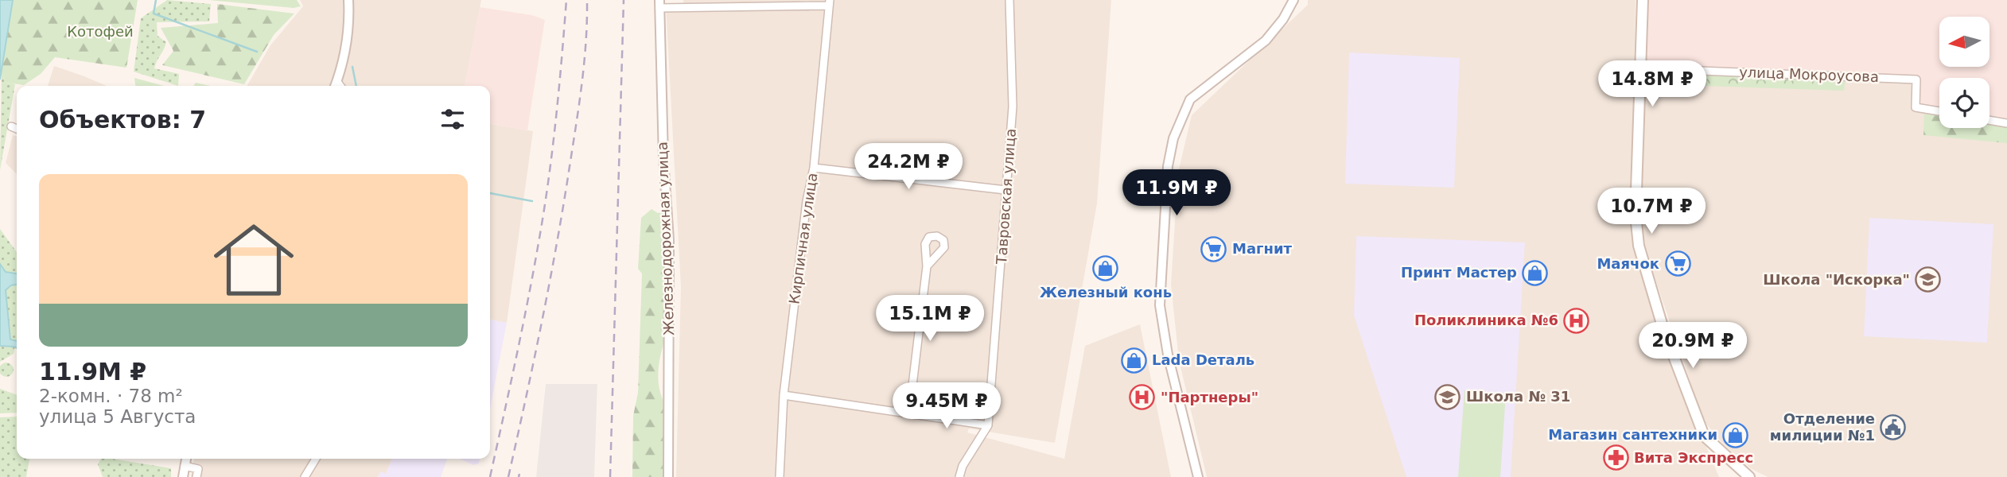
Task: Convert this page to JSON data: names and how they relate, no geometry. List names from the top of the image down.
{
  "streets": {
    "street": [
      "улица Мокроусова",
      "Тавровская улица",
      "Железнодорожная улица",
      "Кирпичная улица"
    ]
  },
  "parks": ["Котофей"],
  "places": {
    "supermarket": ["Магнит", "Маячок"],
    "shop": [
      "Железный конь",
      "Принт Мастер",
      "Lada Dеталь",
      "Магазин сантехники"
    ],
    "school or university": ["Школа \"Искорка\"", "Школа № 31"],
    "hospital": ["Поликлиника №6", "\"Партнеры\""],
    "public building": ["Отделение милиции №1"],
    "pharmacy": ["Вита Экспресс"]
  },
  "north": "left",
  "page": {
    "price": [
      "14.8M ₽",
      "24.2M ₽",
      "11.9M ₽",
      "10.7M ₽",
      "15.1M ₽",
      "20.9M ₽",
      "9.45M ₽"
    ],
    "heading": "Объектов: 7",
    "list": [
      {
        "name": "11.9M ₽",
        "note": "2-комн. · 78 m² · улица 5 Августа"
      }
    ]
  }
}
